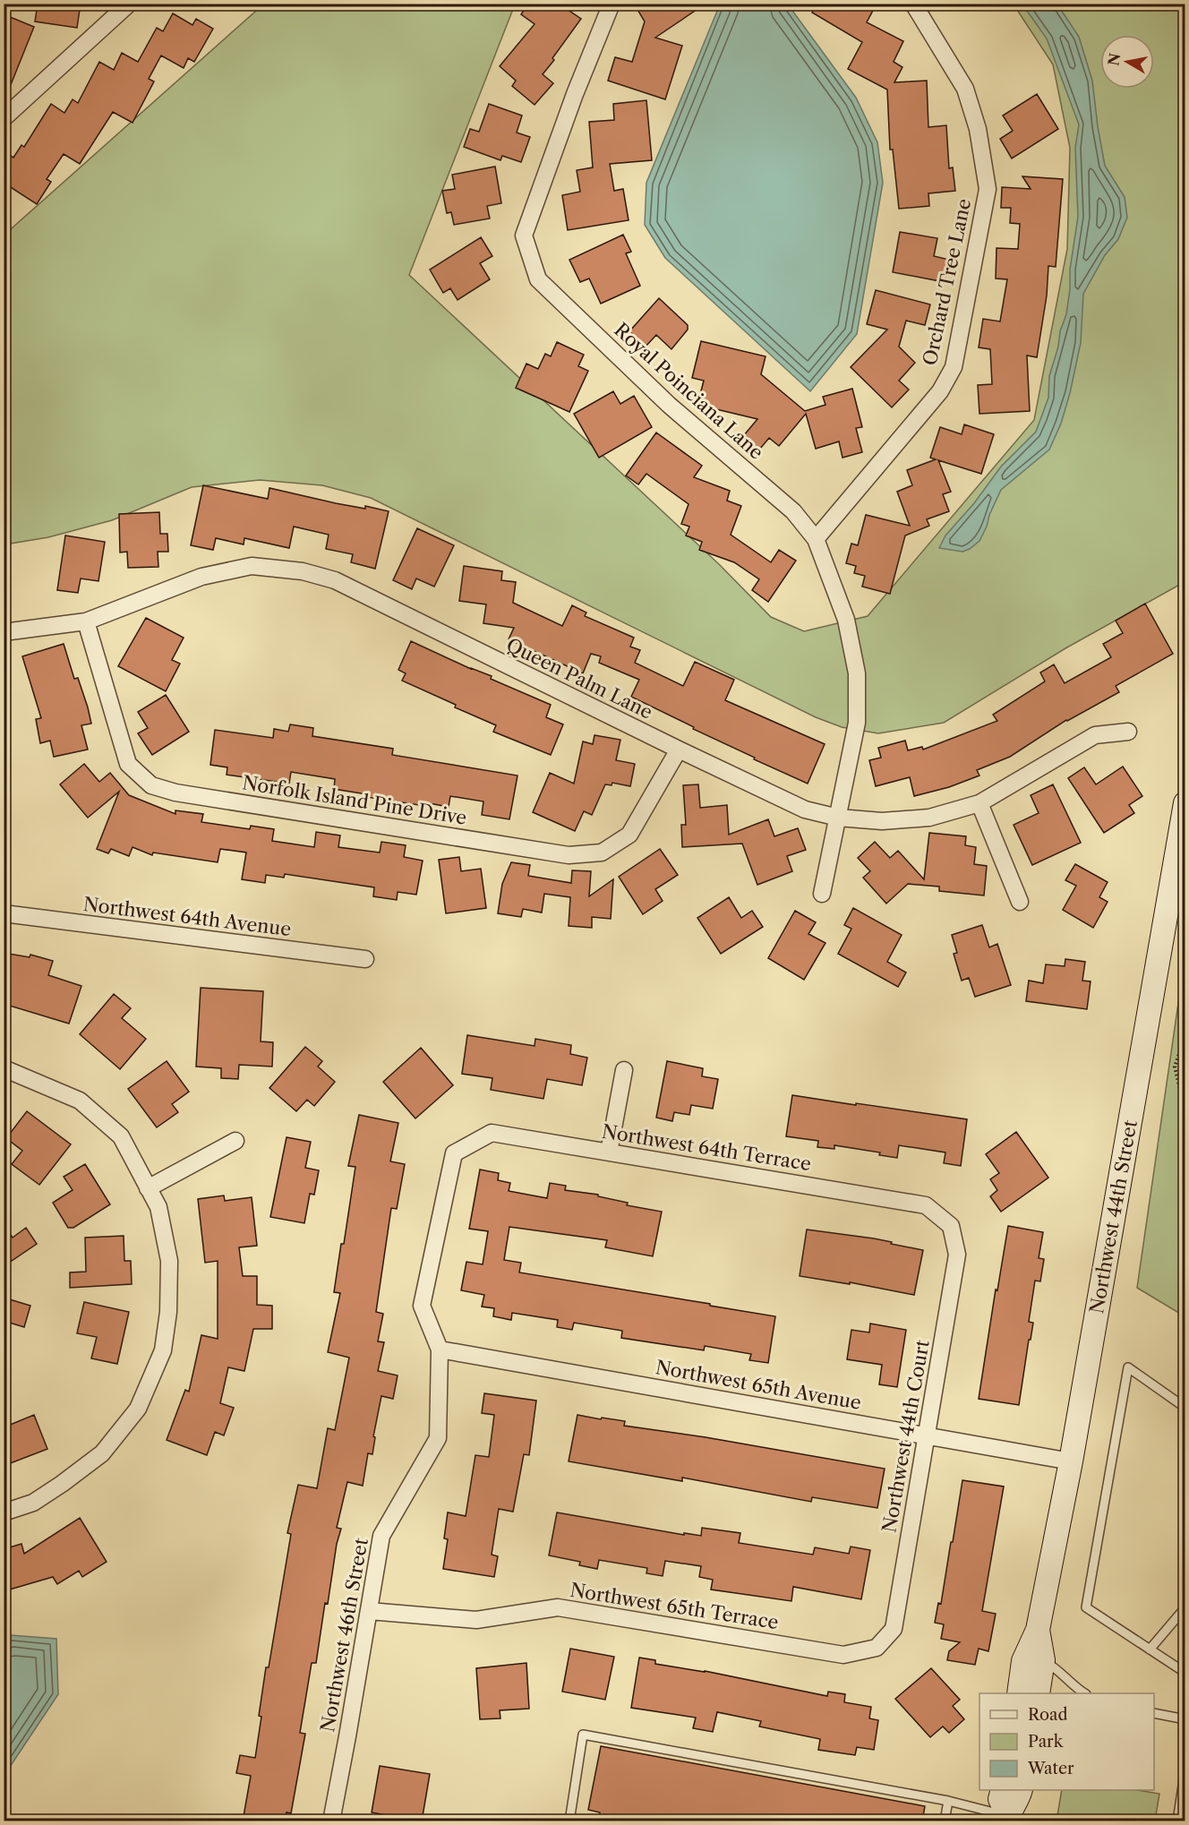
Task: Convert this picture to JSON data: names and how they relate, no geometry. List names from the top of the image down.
{
  "streets": {
    "street": [
      "Orchard Tree Lane",
      "Royal Poinciana Lane",
      "Queen Palm Lane",
      "Norfolk Island Pine Drive",
      "Northwest 64th Avenue",
      "Northwest 64th Terrace",
      "Northwest 44th Street",
      "Northwest 65th Avenue",
      "Northwest 44th Court",
      "Northwest 65th Terrace",
      "Northwest 46th Street"
    ]
  },
  "crossings": [
    ["Orchard Tree Lane", "Royal Poinciana Lane"],
    ["Royal Poinciana Lane", "Queen Palm Lane"],
    ["Queen Palm Lane", "Norfolk Island Pine Drive"],
    ["Northwest 64th Terrace", "Northwest 44th Court"],
    ["Northwest 64th Terrace", "Northwest 46th Street"],
    ["Northwest 44th Street", "Northwest 65th Avenue"],
    ["Northwest 65th Avenue", "Northwest 44th Court"],
    ["Northwest 65th Avenue", "Northwest 46th Street"],
    ["Northwest 44th Court", "Northwest 65th Terrace"],
    ["Northwest 65th Terrace", "Northwest 46th Street"]
  ],
  "legend": ["Road", "Park", "Water"],
  "north": "left"
}
